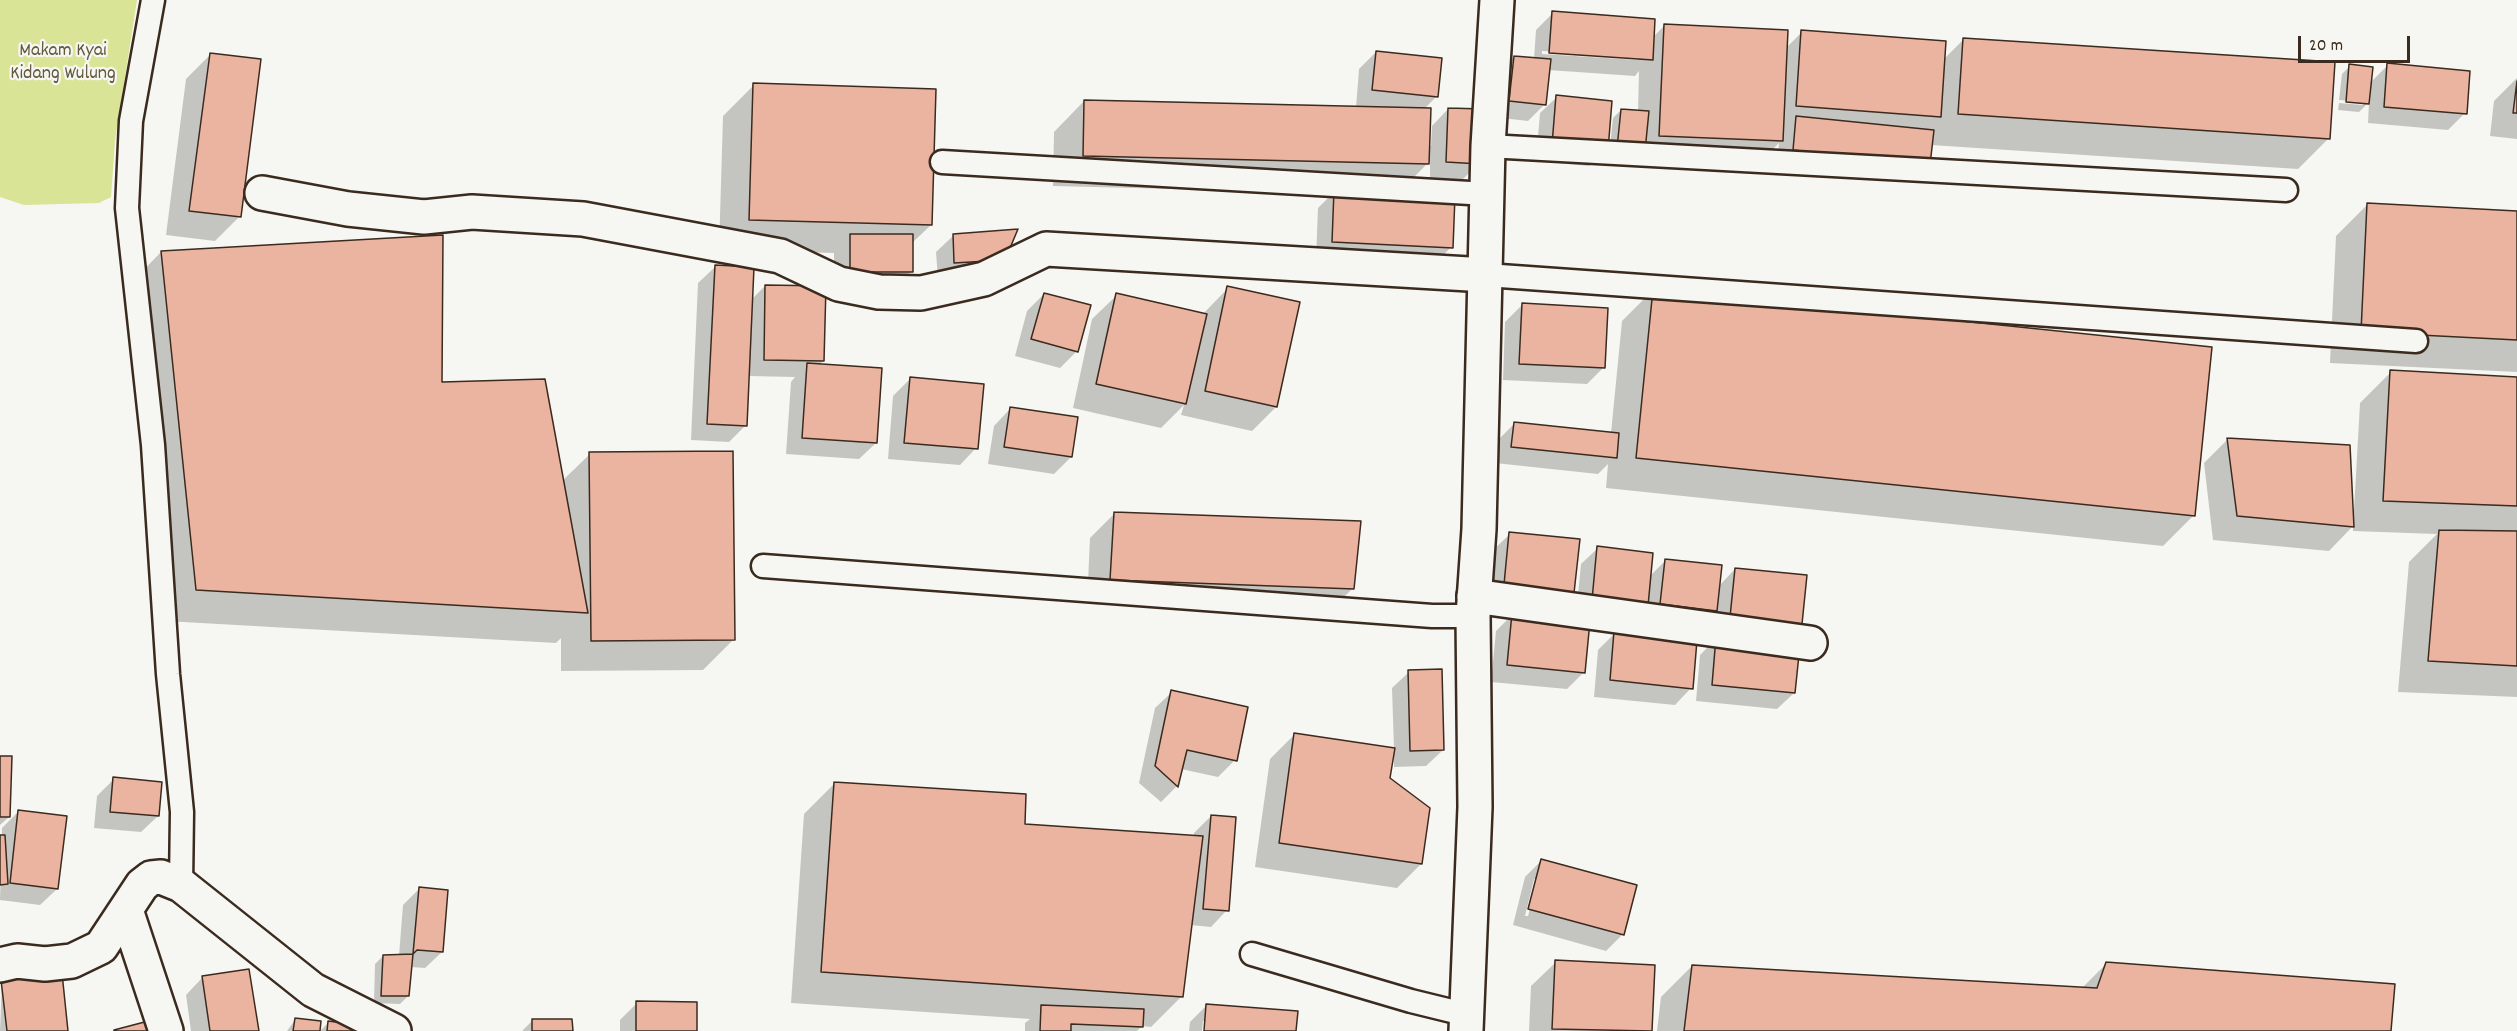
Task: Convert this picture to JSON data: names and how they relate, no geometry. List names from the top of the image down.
{
  "parks": ["Makam Kyai Kidang Wulung"],
  "scale_bar": "20 m"
}
